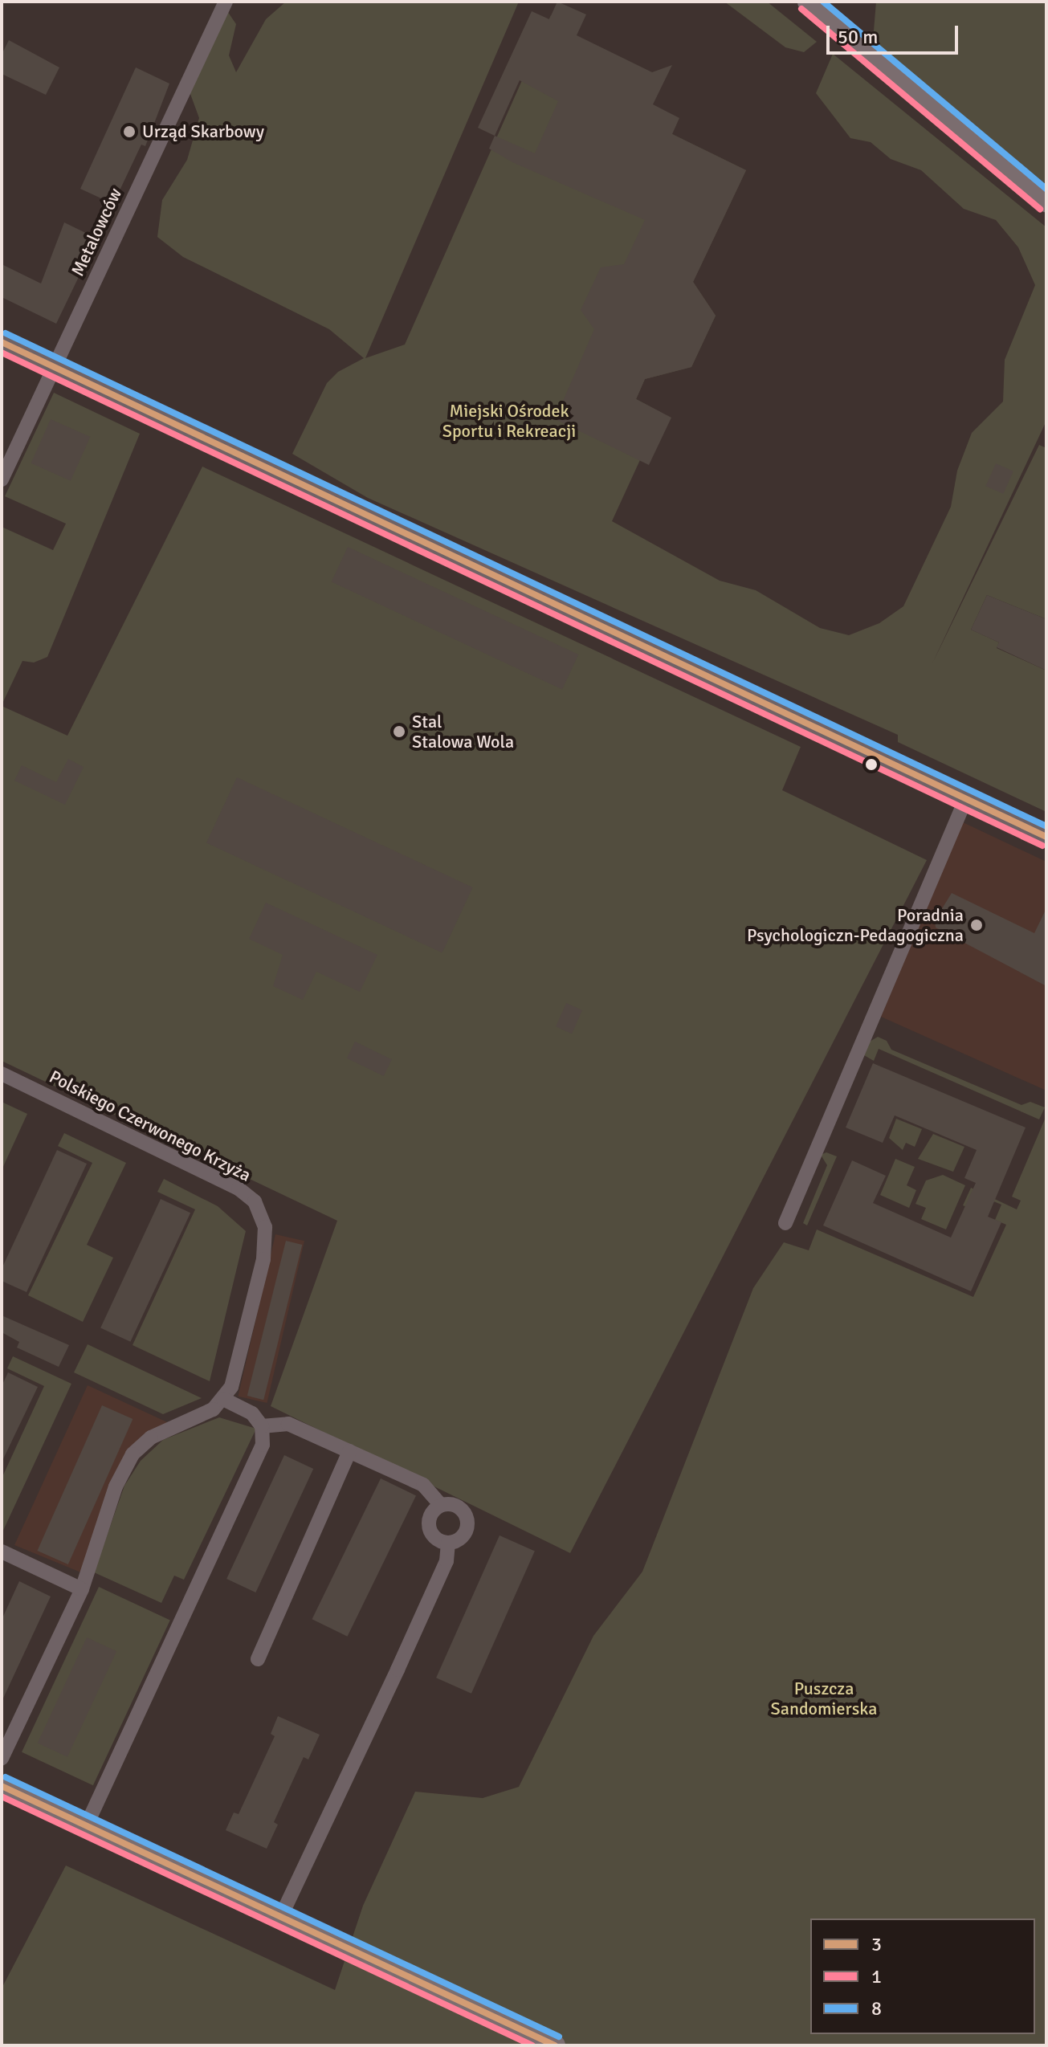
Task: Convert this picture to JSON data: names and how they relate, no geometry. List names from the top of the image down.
{
  "streets": {
    "street": ["Metalowców", "Polskiego Czerwonego Krzyża"]
  },
  "parks": ["Miejski Ośrodek Sportu i Rekreacji", "Puszcza Sandomierska"],
  "places": ["Urząd Skarbowy", "Stal Stalowa Wola", "Poradnia Psychologiczn-Pedagogiczna"],
  "lines": ["transit line 8", "transit line 1", "transit line 3"],
  "legend": ["3", "1", "8"],
  "scale_bar": "50 m"
}
